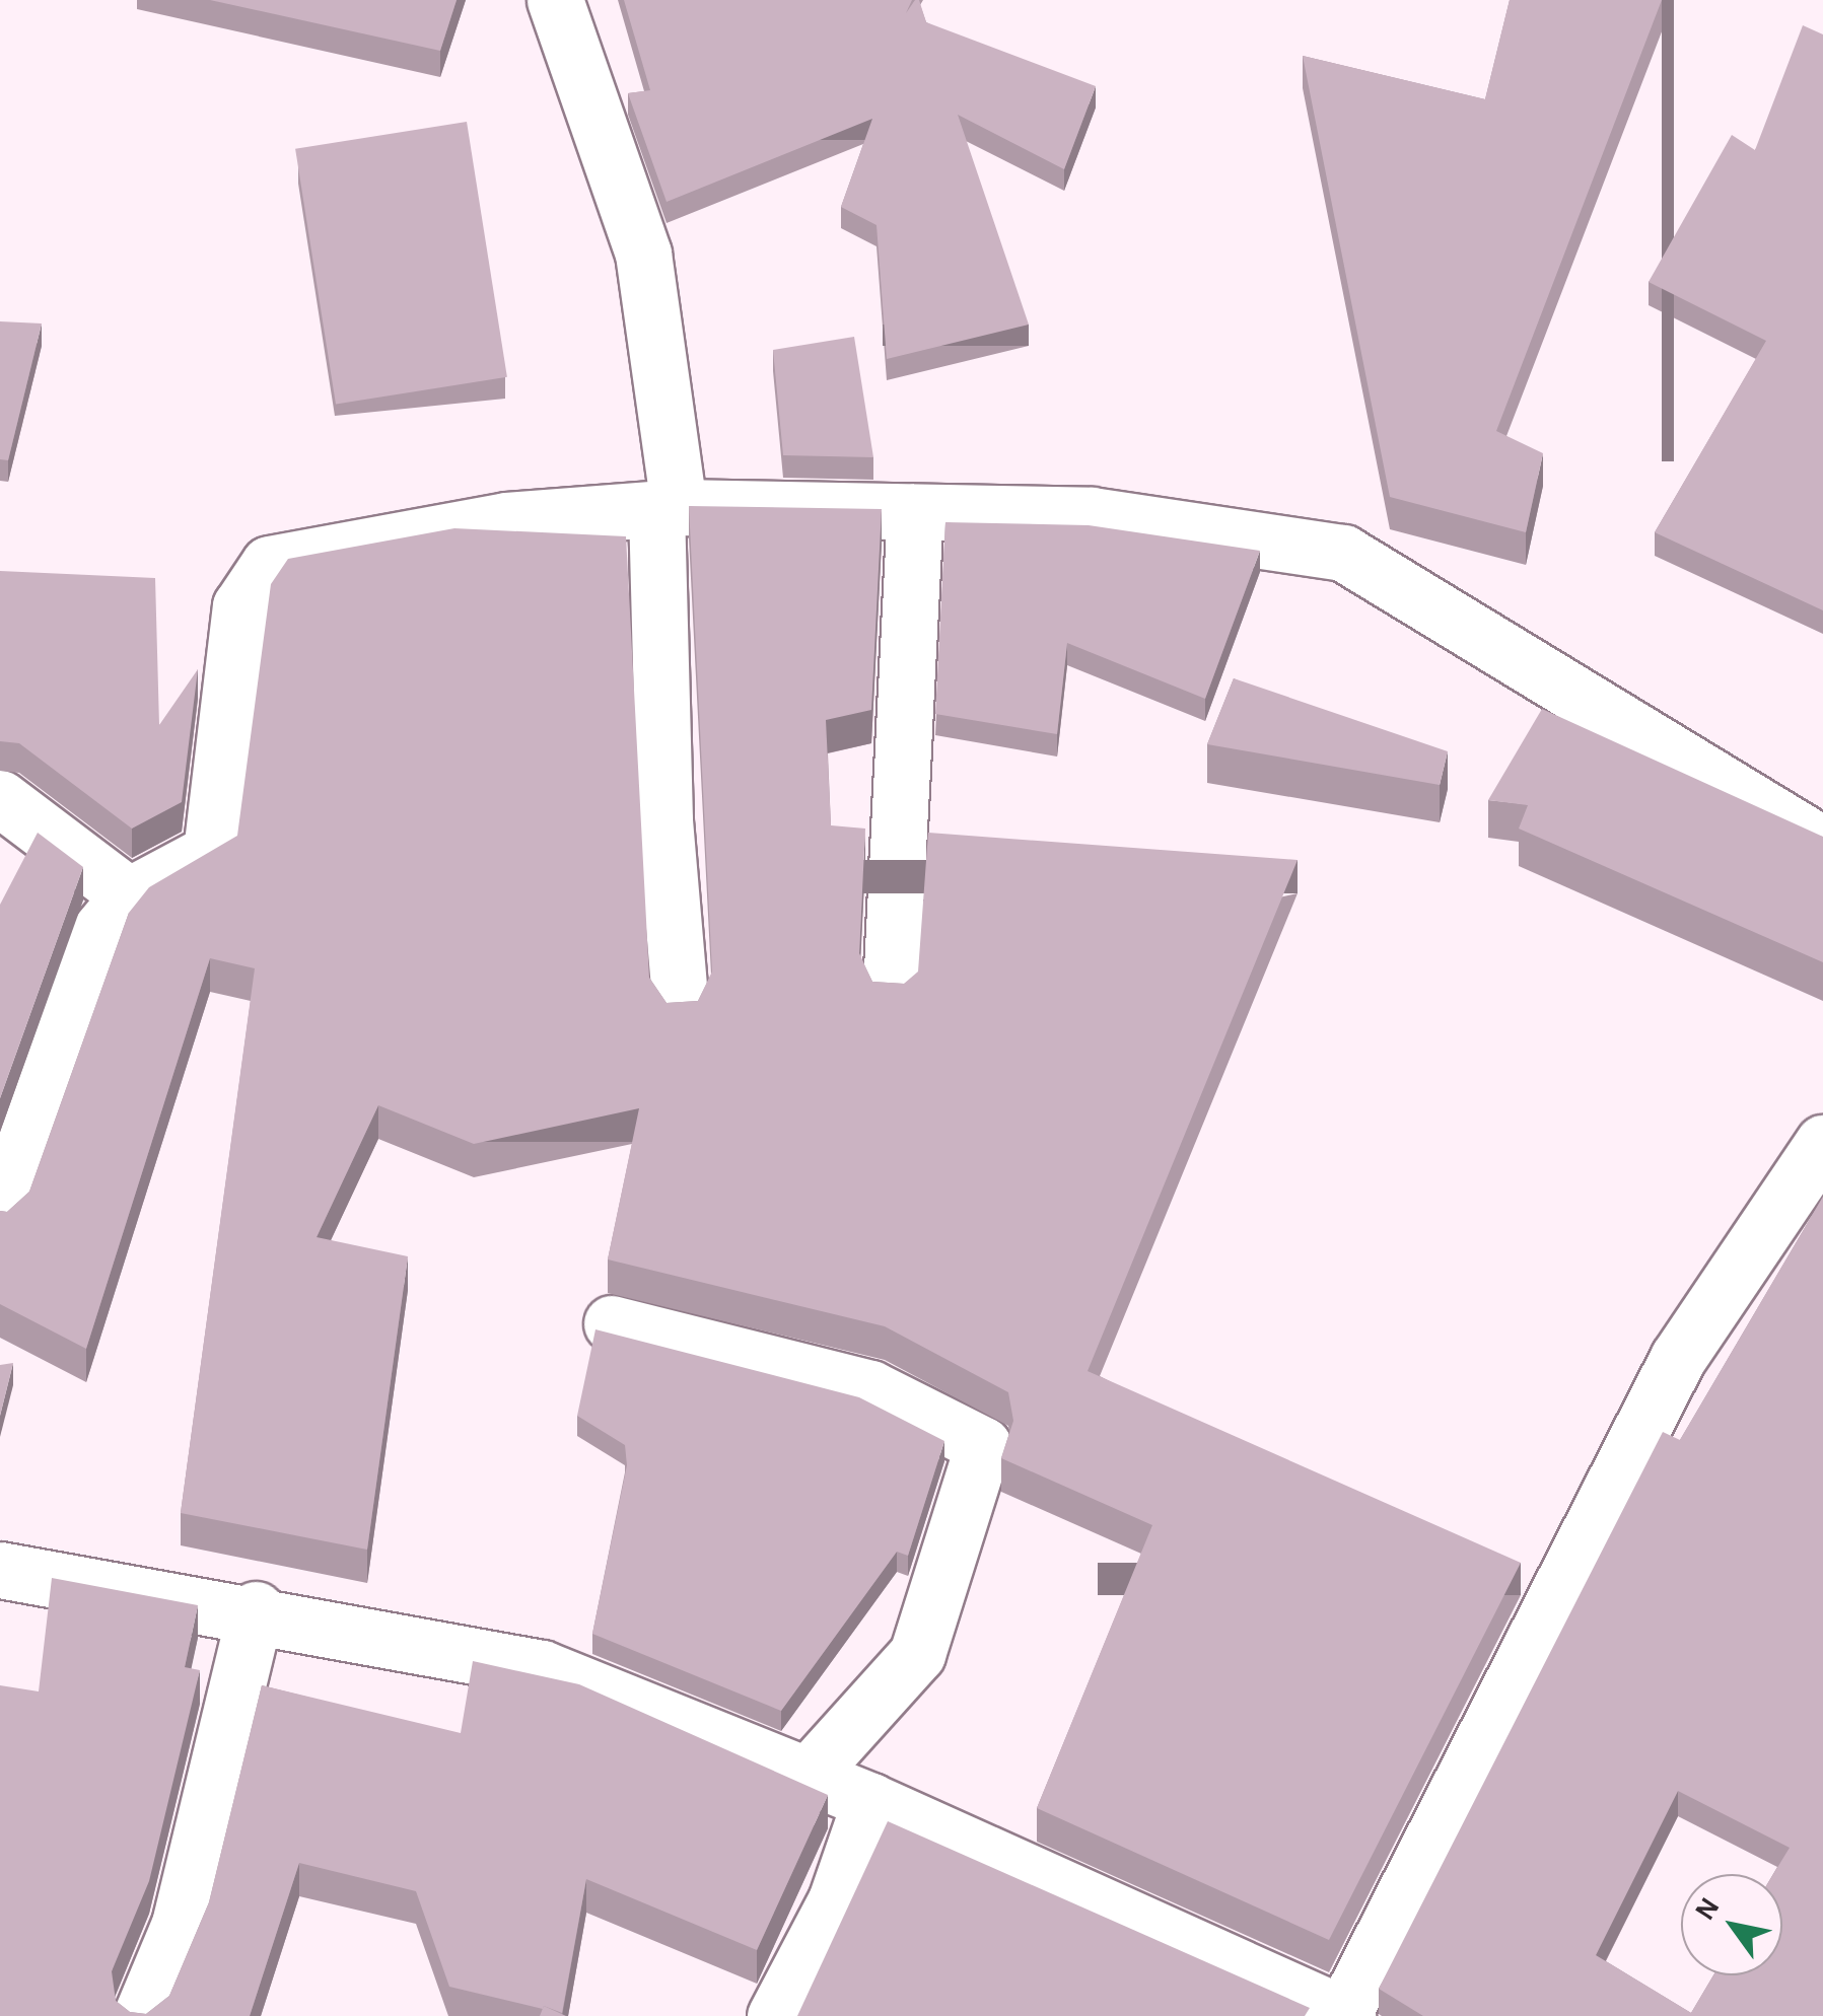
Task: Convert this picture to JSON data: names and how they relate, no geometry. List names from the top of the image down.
{
  "north": "top left"
}
